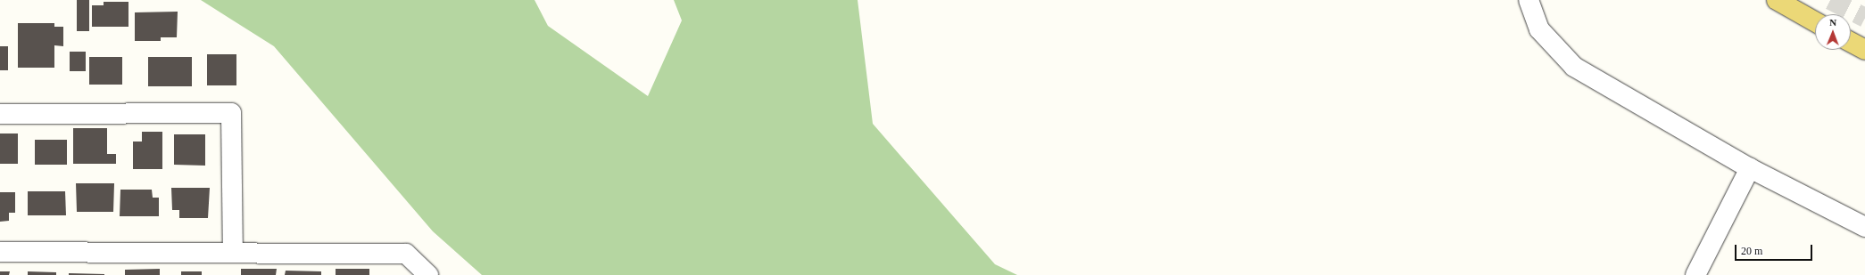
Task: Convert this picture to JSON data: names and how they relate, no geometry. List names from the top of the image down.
{
  "scale_bar": "20 m",
  "north": "top"
}
